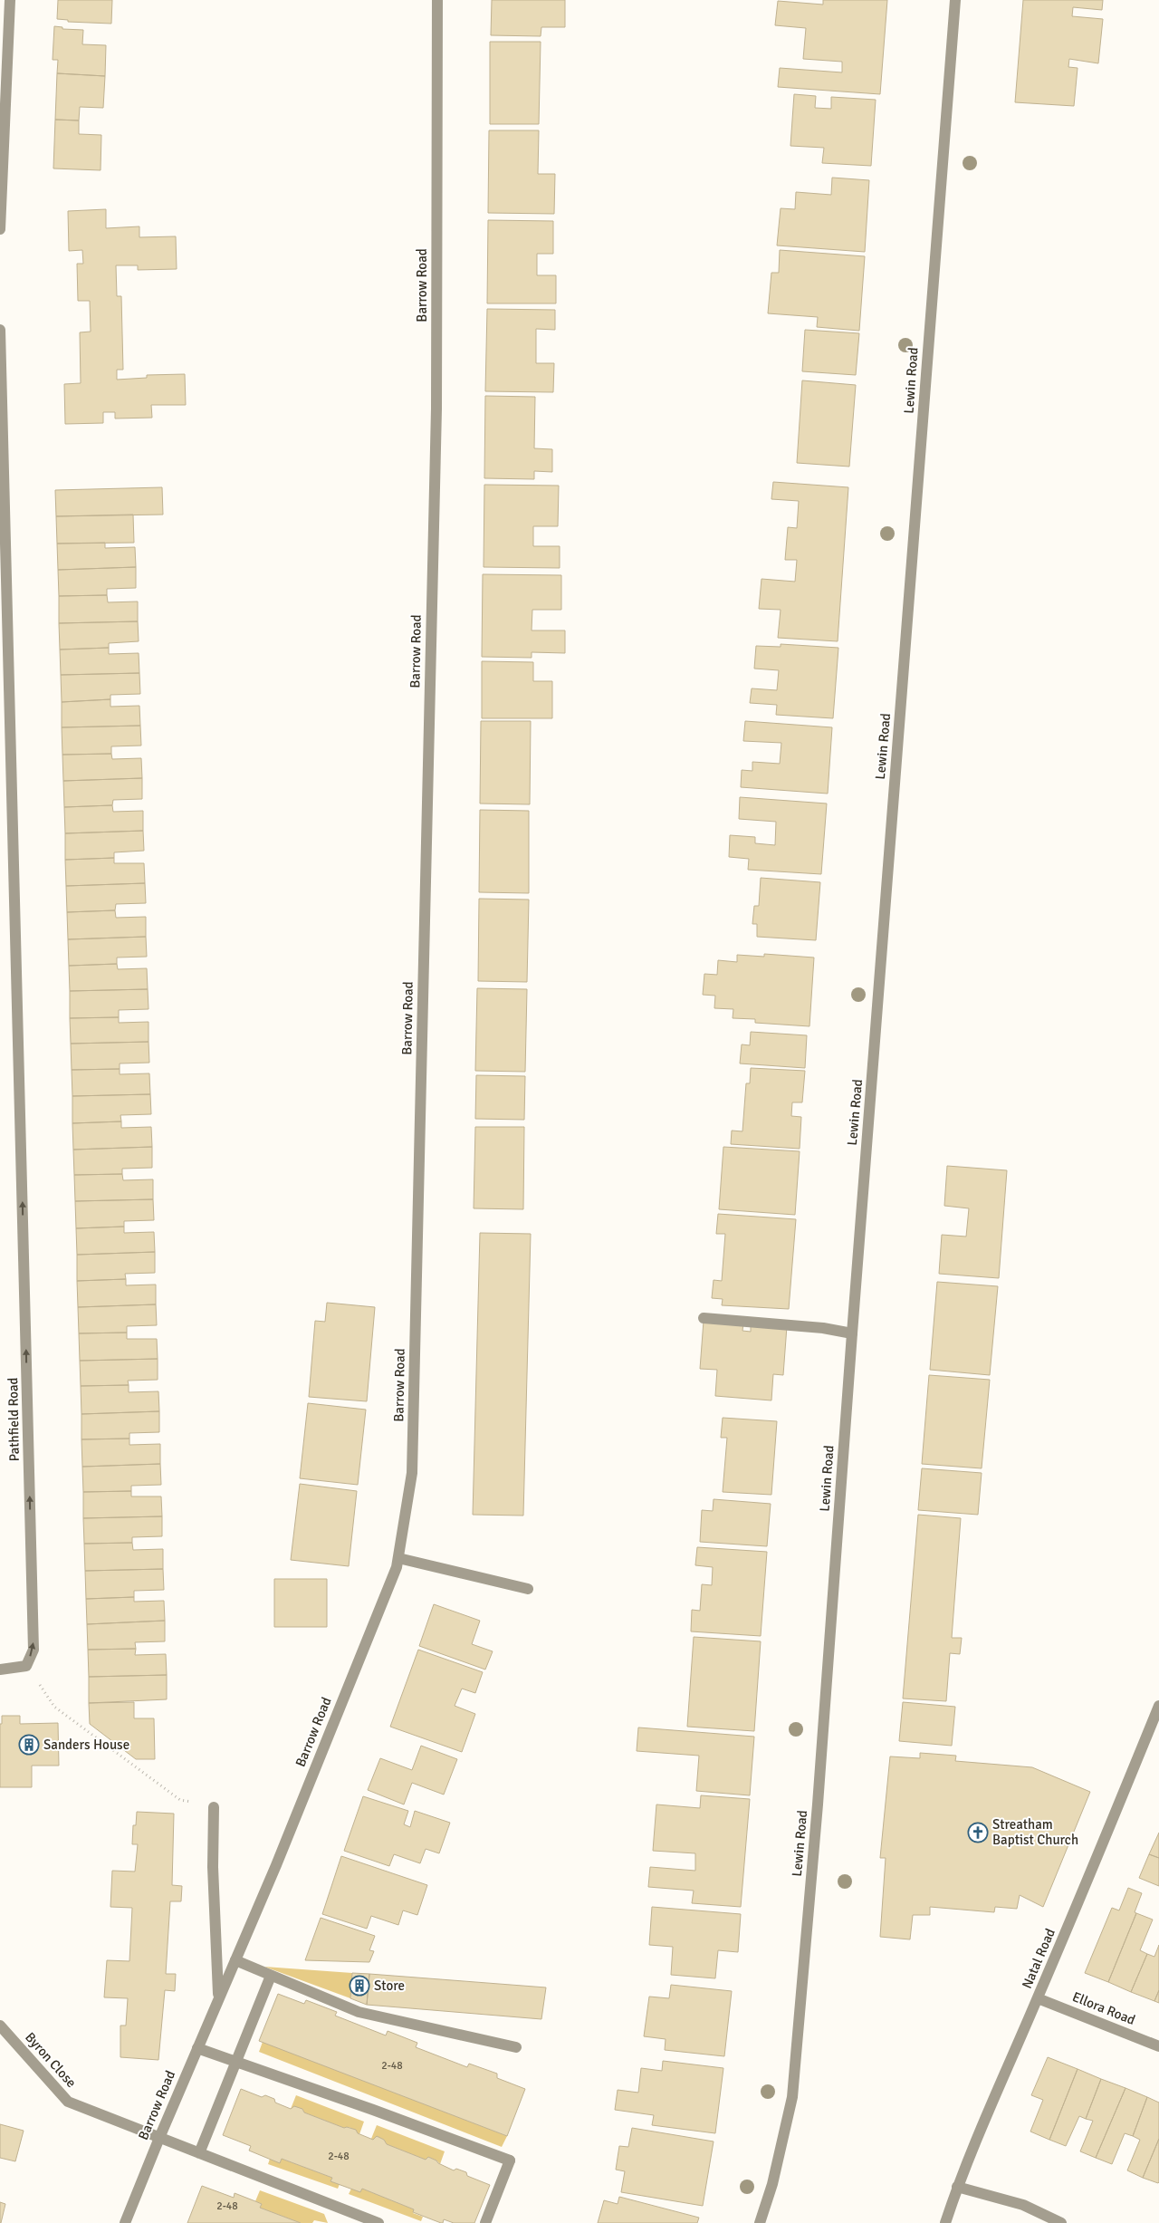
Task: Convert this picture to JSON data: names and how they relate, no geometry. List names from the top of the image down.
{
  "streets": {
    "street": [
      "Barrow Road",
      "Lewin Road",
      "Pathfield Road",
      "Natal Road",
      "Ellora Road",
      "Byron Close"
    ]
  },
  "crossings": [
    ["Barrow Road", "Byron Close"],
    ["Natal Road", "Ellora Road"]
  ],
  "one_way": ["Pathfield Road"],
  "places": {
    "building": ["Sanders House", "Store"],
    "church": ["Streatham Baptist Church"]
  },
  "house_numbers": ["2-48", "2-48", "2-48"]
}
